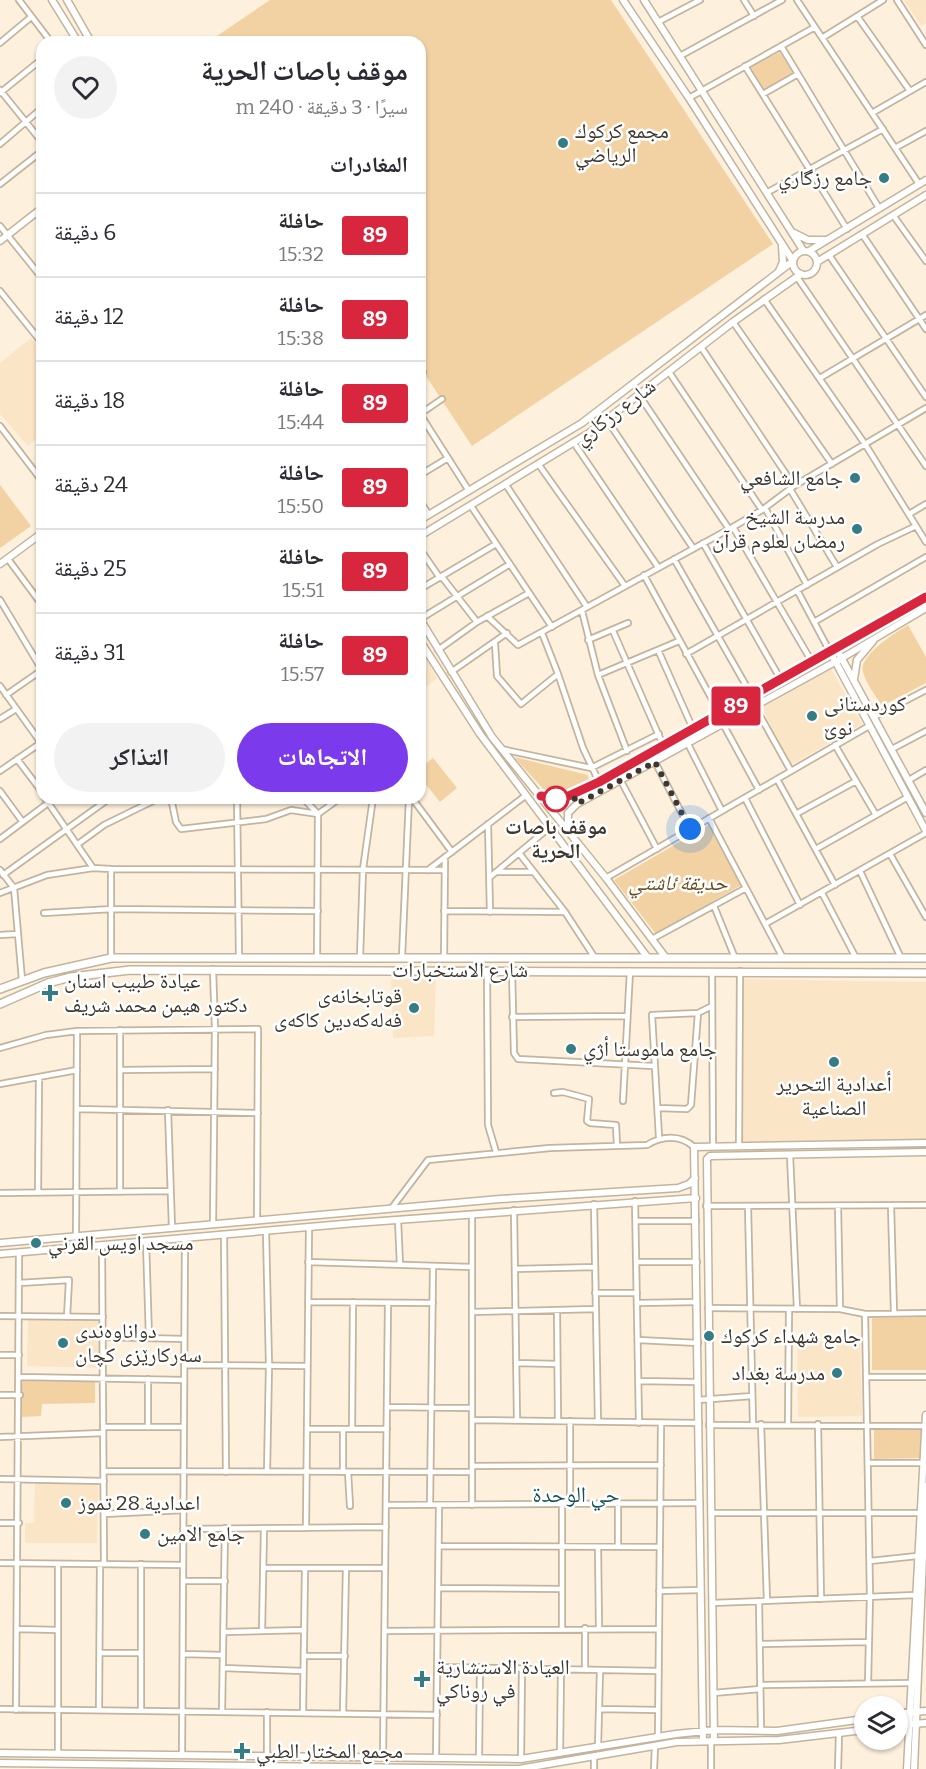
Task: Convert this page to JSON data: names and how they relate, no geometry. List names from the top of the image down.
{
  "streets": {
    "main road": ["شارع الاستخبارات"],
    "street": ["شارع رزكاري"]
  },
  "districts": ["حي الوحدة"],
  "parks": ["حديقة ئاشتي"],
  "places": {
    "other": [
      "مجمع كركوك الرياضي",
      "جامع رزگاري",
      "جامع الشافعي",
      "مدرسة الشيخ رمضان لعلوم قرآن",
      "کوردستانی نوێ",
      "موقف باصات الحریة",
      "قوتابخانەی فەلەکەدین کاکەی",
      "جامع ماموستا أژي",
      "أعدادية التحرير الصناعية",
      "مسجد اويس القرني",
      "جامع شهداء كركوك",
      "دواناوەندى سەركارێزى كچان",
      "مدرسة بغداد",
      "اعدادية 28 تموز",
      "جامع الامين"
    ],
    "health": ["عيادة طبيب اسنان دكتور هيمن محمد شريف", "العيادة الاستشارية في روناكي", "مجمع المختار الطبي"]
  },
  "lines": ["bus line 89"],
  "page": {
    "on_map": "89",
    "heading": [
      ["موقف باصات الحریة", "سيرًا · 3 دقيقة · 240 m"],
      "المغادرات"
    ],
    "list": [
      {
        "mark": "89",
        "name": "حافلة",
        "note": "15:32",
        "value": "6 دقيقة"
      },
      {
        "mark": "89",
        "name": "حافلة",
        "note": "15:38",
        "value": "12 دقيقة"
      },
      {
        "mark": "89",
        "name": "حافلة",
        "note": "15:44",
        "value": "18 دقيقة"
      },
      {
        "mark": "89",
        "name": "حافلة",
        "note": "15:50",
        "value": "24 دقيقة"
      },
      {
        "mark": "89",
        "name": "حافلة",
        "note": "15:51",
        "value": "25 دقيقة"
      },
      {
        "mark": "89",
        "name": "حافلة",
        "note": "15:57",
        "value": "31 دقيقة"
      }
    ],
    "buttons": ["الاتجاهات", "التذاكر"]
  }
}
